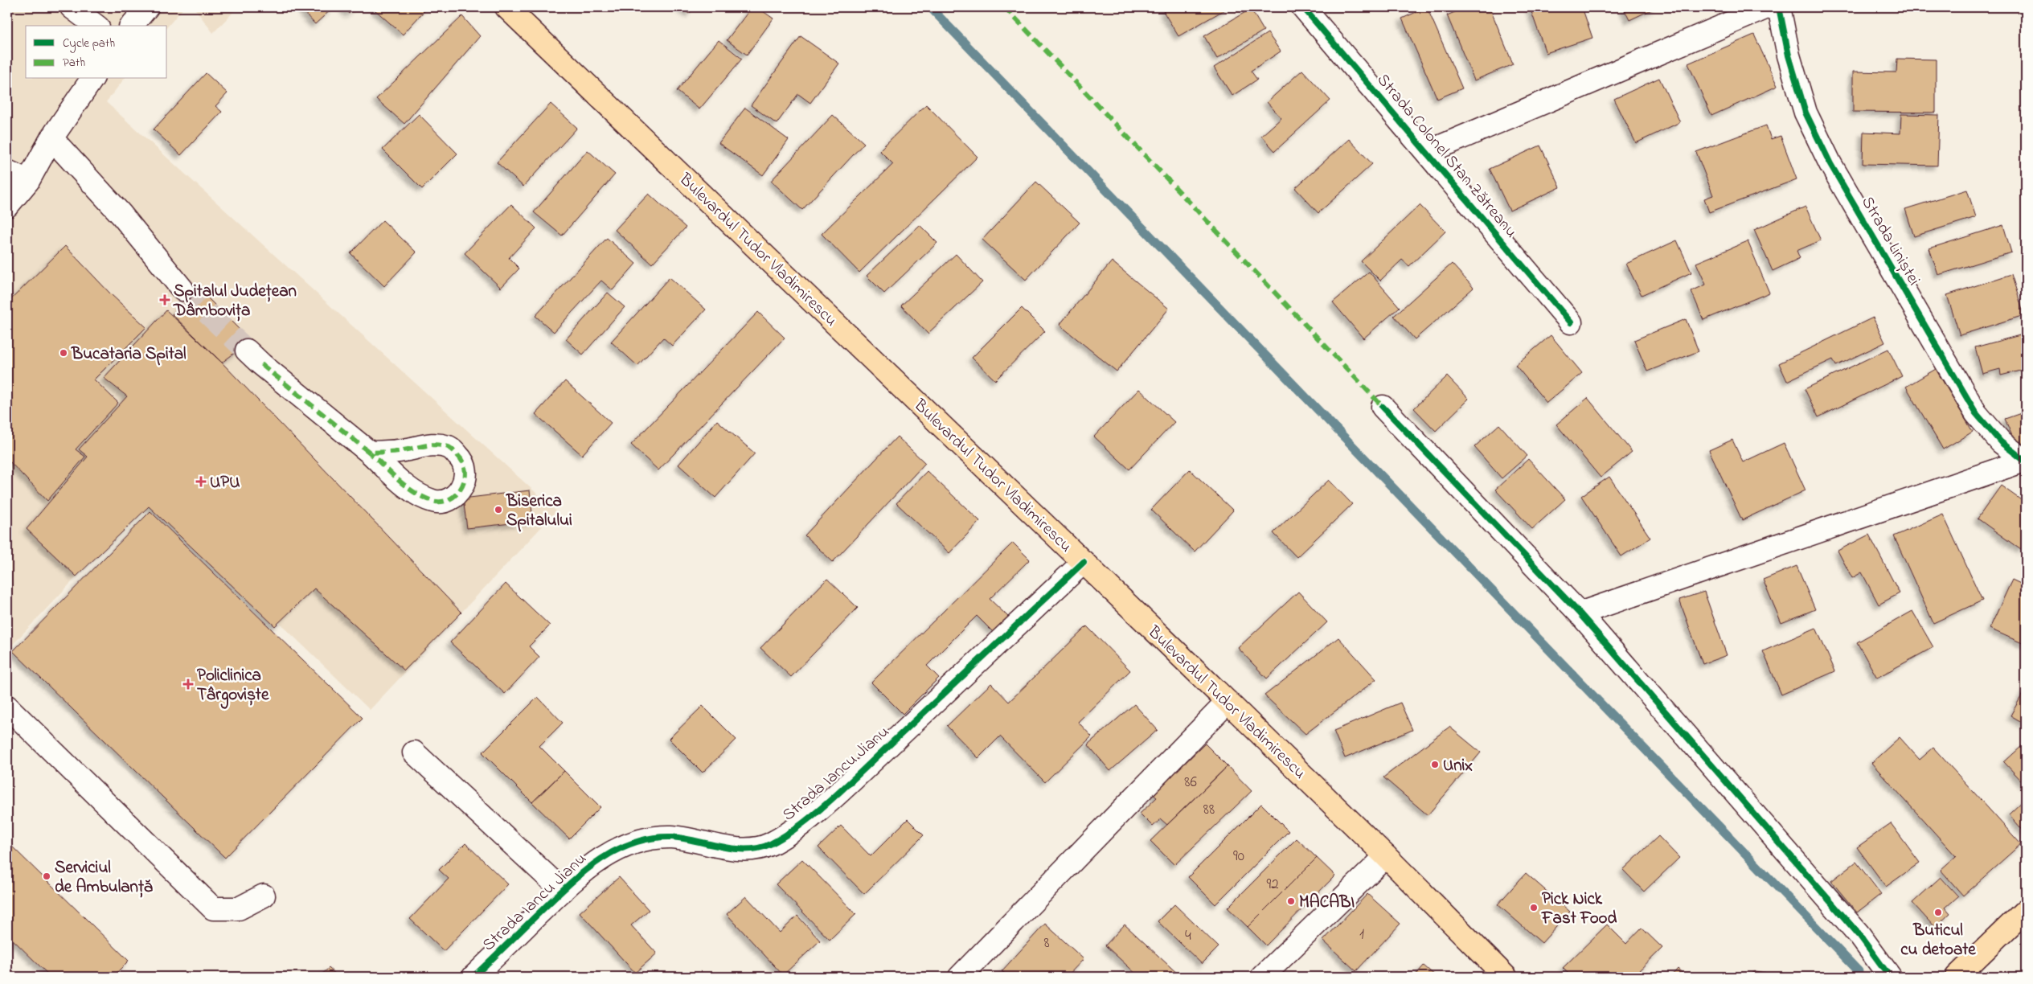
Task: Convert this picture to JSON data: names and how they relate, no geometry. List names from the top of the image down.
{
  "streets": {
    "main road": ["Bulevardul Tudor Vladimirescu"],
    "street": ["Strada Colonel Stan Zătreanu", "Strada Liniștei", "Strada Iancu Jianu"]
  },
  "crossings": [
    ["Bulevardul Tudor Vladimirescu", "Strada Iancu Jianu"]
  ],
  "places": {
    "health": ["Spitalul Județean Dâmbovița", "UPU", "Policlinica Târgoviște"],
    "other": [
      "Bucataria Spital",
      "Biserica Spitalului",
      "Unix",
      "Serviciul de Ambulanță",
      "MACABI",
      "Pick Nick Fast Food",
      "Buticul cu detoate"
    ]
  },
  "house_numbers": [
    "86",
    "88",
    "90",
    "92",
    "1",
    "4",
    "8"
  ],
  "legend": ["Cycle path", "Path"]
}
